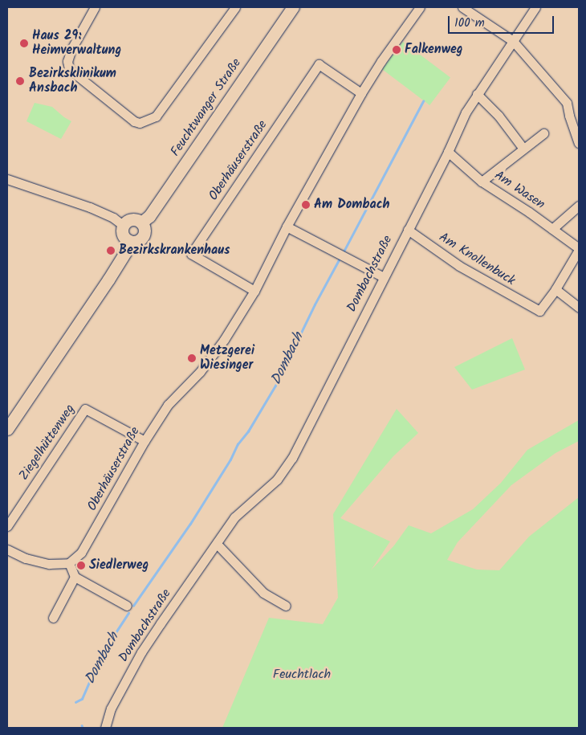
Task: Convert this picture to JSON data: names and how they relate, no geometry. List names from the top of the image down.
{
  "streets": {
    "main road": ["Feuchtwanger Straße"],
    "street": [
      "Oberhäuserstraße",
      "Am Wasen",
      "Am Knollenbuck",
      "Dombachstraße",
      "Ziegelhüttenweg"
    ]
  },
  "crossings": [
    ["Oberhäuserstraße", "Ziegelhüttenweg"],
    ["Am Wasen", "Dombachstraße"],
    ["Am Knollenbuck", "Dombachstraße"]
  ],
  "water": ["Dombach"],
  "parks": ["Feuchtlach"],
  "places": [
    "Haus 29: Heimverwaltung",
    "Falkenweg",
    "Bezirksklinikum Ansbach",
    "Am Dombach",
    "Bezirkskrankenhaus",
    "Metzgerei Wiesinger",
    "Siedlerweg"
  ],
  "scale_bar": "100 m"
}
